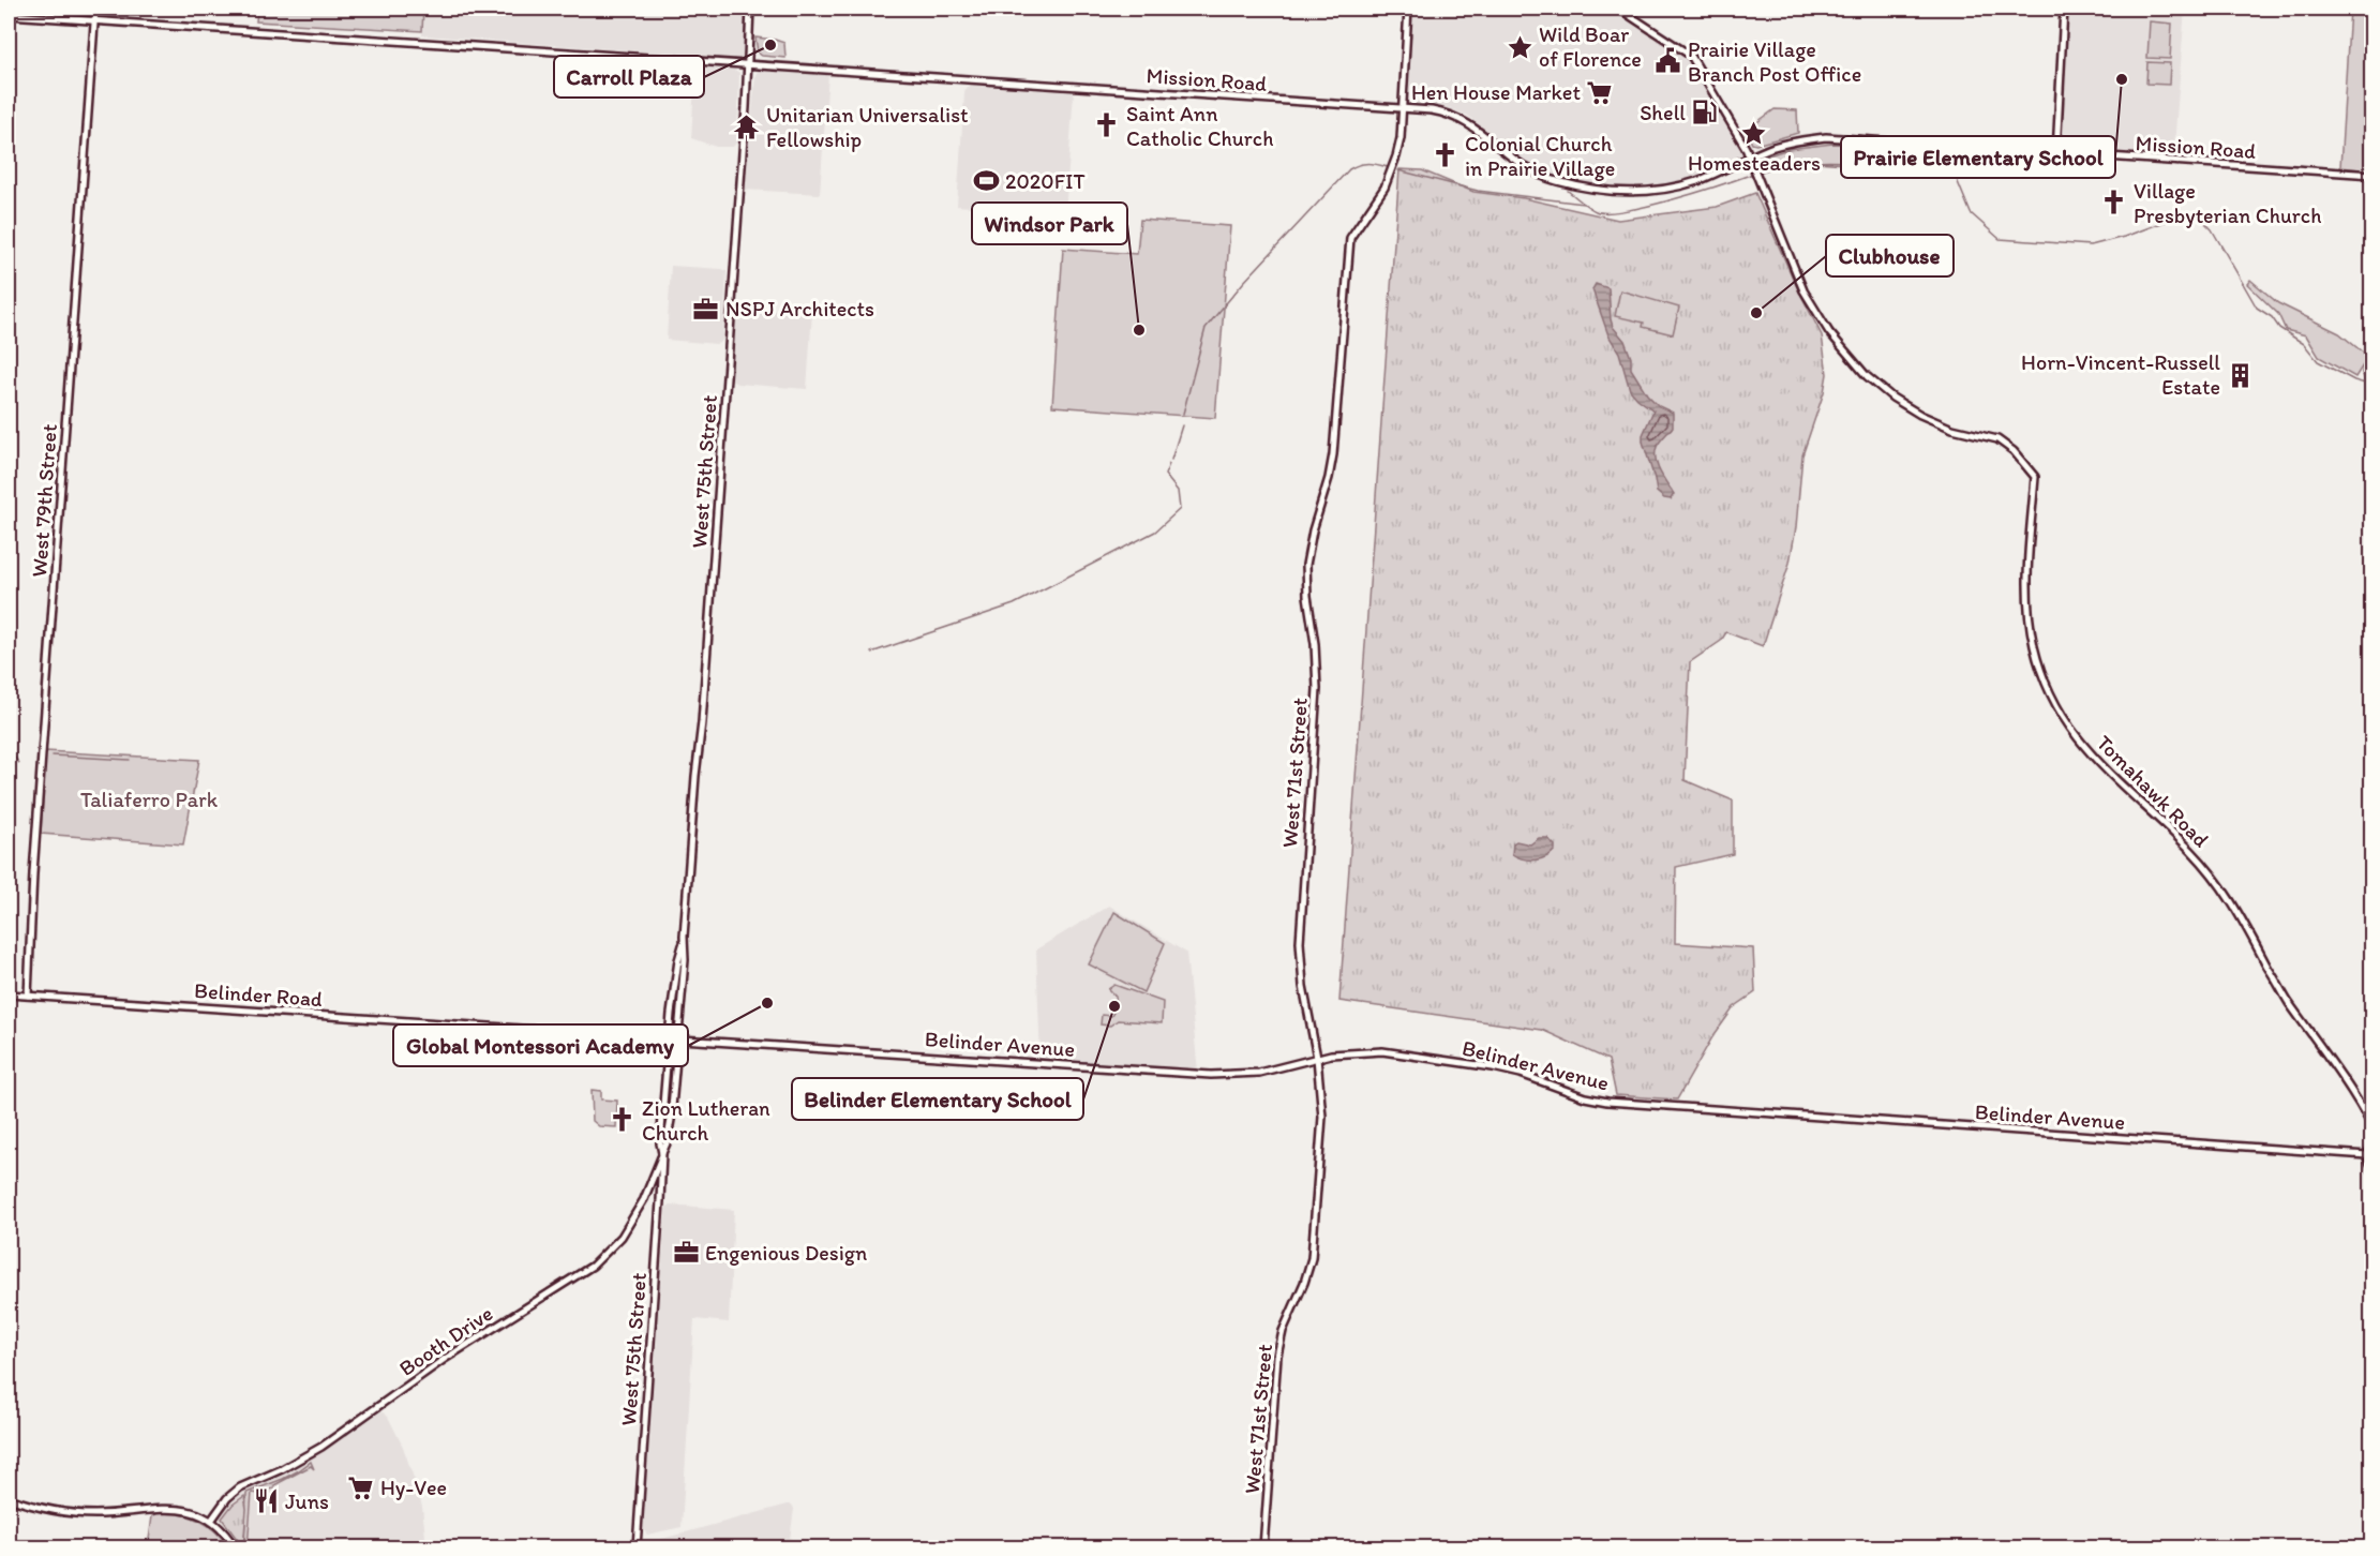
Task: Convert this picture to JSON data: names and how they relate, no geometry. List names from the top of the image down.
{
  "streets": {
    "street": [
      "Mission Road",
      "West 75th Street",
      "West 79th Street",
      "West 71st Street",
      "Tomahawk Road",
      "Belinder Road",
      "Belinder Avenue",
      "Booth Drive"
    ]
  },
  "crossings": [
    ["Mission Road", "West 75th Street"],
    ["Mission Road", "West 79th Street"],
    ["Mission Road", "West 71st Street"],
    ["Mission Road", "Tomahawk Road"],
    ["West 75th Street", "Belinder Avenue"],
    ["West 75th Street", "Booth Drive"],
    ["West 79th Street", "Belinder Road"],
    ["West 71st Street", "Belinder Avenue"],
    ["Belinder Road", "Belinder Avenue"]
  ],
  "parks": ["Taliaferro Park"],
  "places": {
    "other": [
      "Carroll Plaza",
      "Prairie Elementary School",
      "Clubhouse",
      "Windsor Park",
      "Global Montessori Academy",
      "Belinder Elementary School"
    ],
    "place": ["Wild Boar of Florence", "Homesteaders"],
    "public building": ["Prairie Village Branch Post Office"],
    "supermarket": ["Hen House Market", "Hy-Vee"],
    "fuel station": ["Shell"],
    "church": [
      "Saint Ann Catholic Church",
      "Colonial Church in Prairie Village",
      "Village Presbyterian Church",
      "Zion Lutheran Church"
    ],
    "temple": ["Unitarian Universalist Fellowship"],
    "sports": ["2020FIT"],
    "office": ["NSPJ Architects", "Engenious Design"],
    "building": ["Horn-Vincent-Russell Estate"],
    "restaurant": ["Juns"]
  }
}
